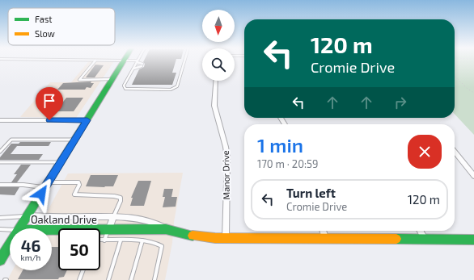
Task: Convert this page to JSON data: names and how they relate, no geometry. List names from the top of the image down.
{
  "streets": {
    "street": ["Manor Drive", "Oakland Drive"]
  },
  "crossings": [
    ["Manor Drive", "Oakland Drive"]
  ],
  "legend": ["Fast", "Slow"],
  "north": "bottom",
  "page": {
    "turn": ["120 m", "Cromie Drive"],
    "heading": ["1 min", "170 m · 20:59"],
    "list": [
      {
        "name": "Turn left",
        "note": "Cromie Drive",
        "value": "120 m"
      }
    ],
    "speed": "46 km/h",
    "limit": "50"
  }
}
